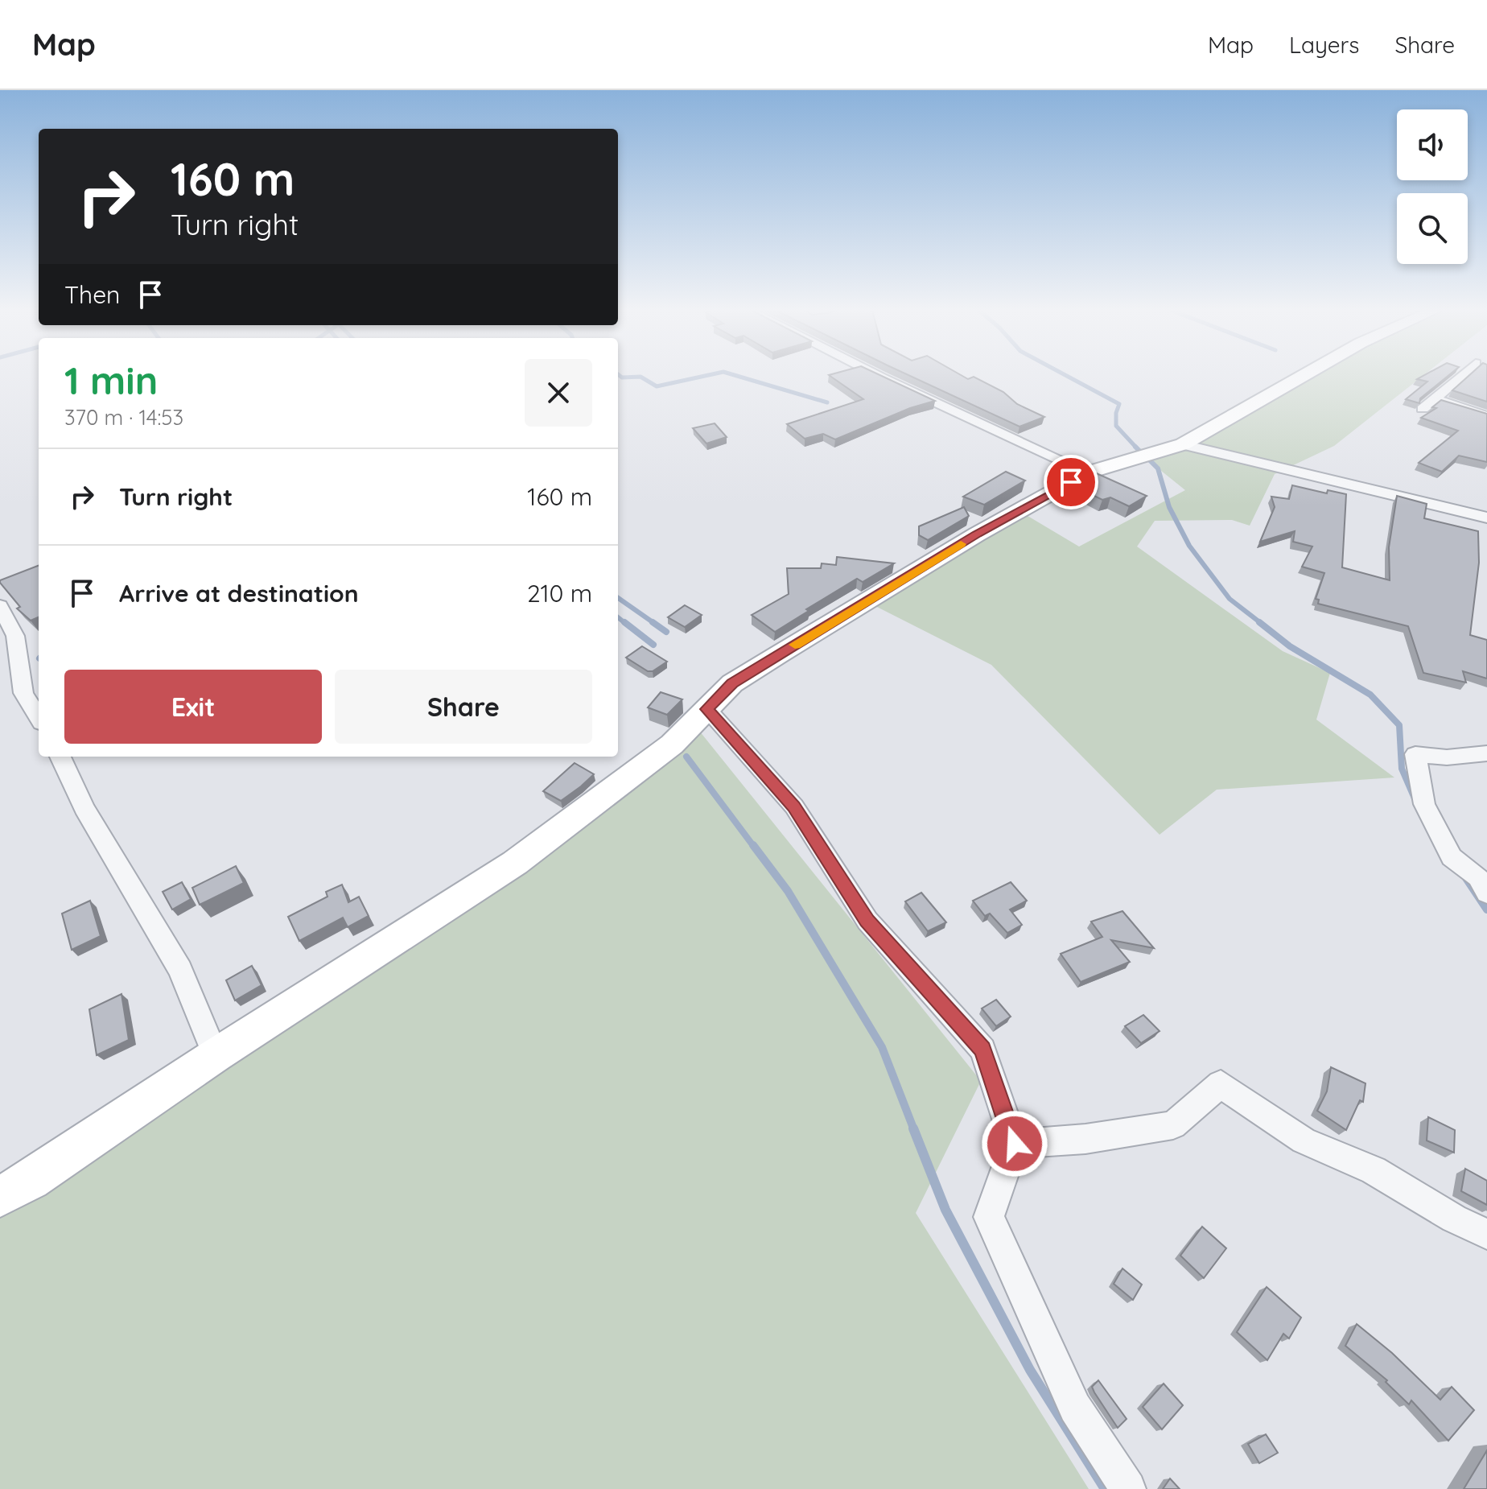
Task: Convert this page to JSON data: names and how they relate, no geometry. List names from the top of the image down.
{
  "page": {
    "header": "Map",
    "nav": ["Map", "Layers", "Share"],
    "turn": ["160 m", "Turn right"],
    "then": "Then",
    "heading": ["1 min", "370 m · 14:53"],
    "list": [
      {
        "name": "Turn right",
        "value": "160 m"
      },
      {
        "name": "Arrive at destination",
        "value": "210 m"
      }
    ],
    "buttons": ["Exit", "Share"]
  }
}
